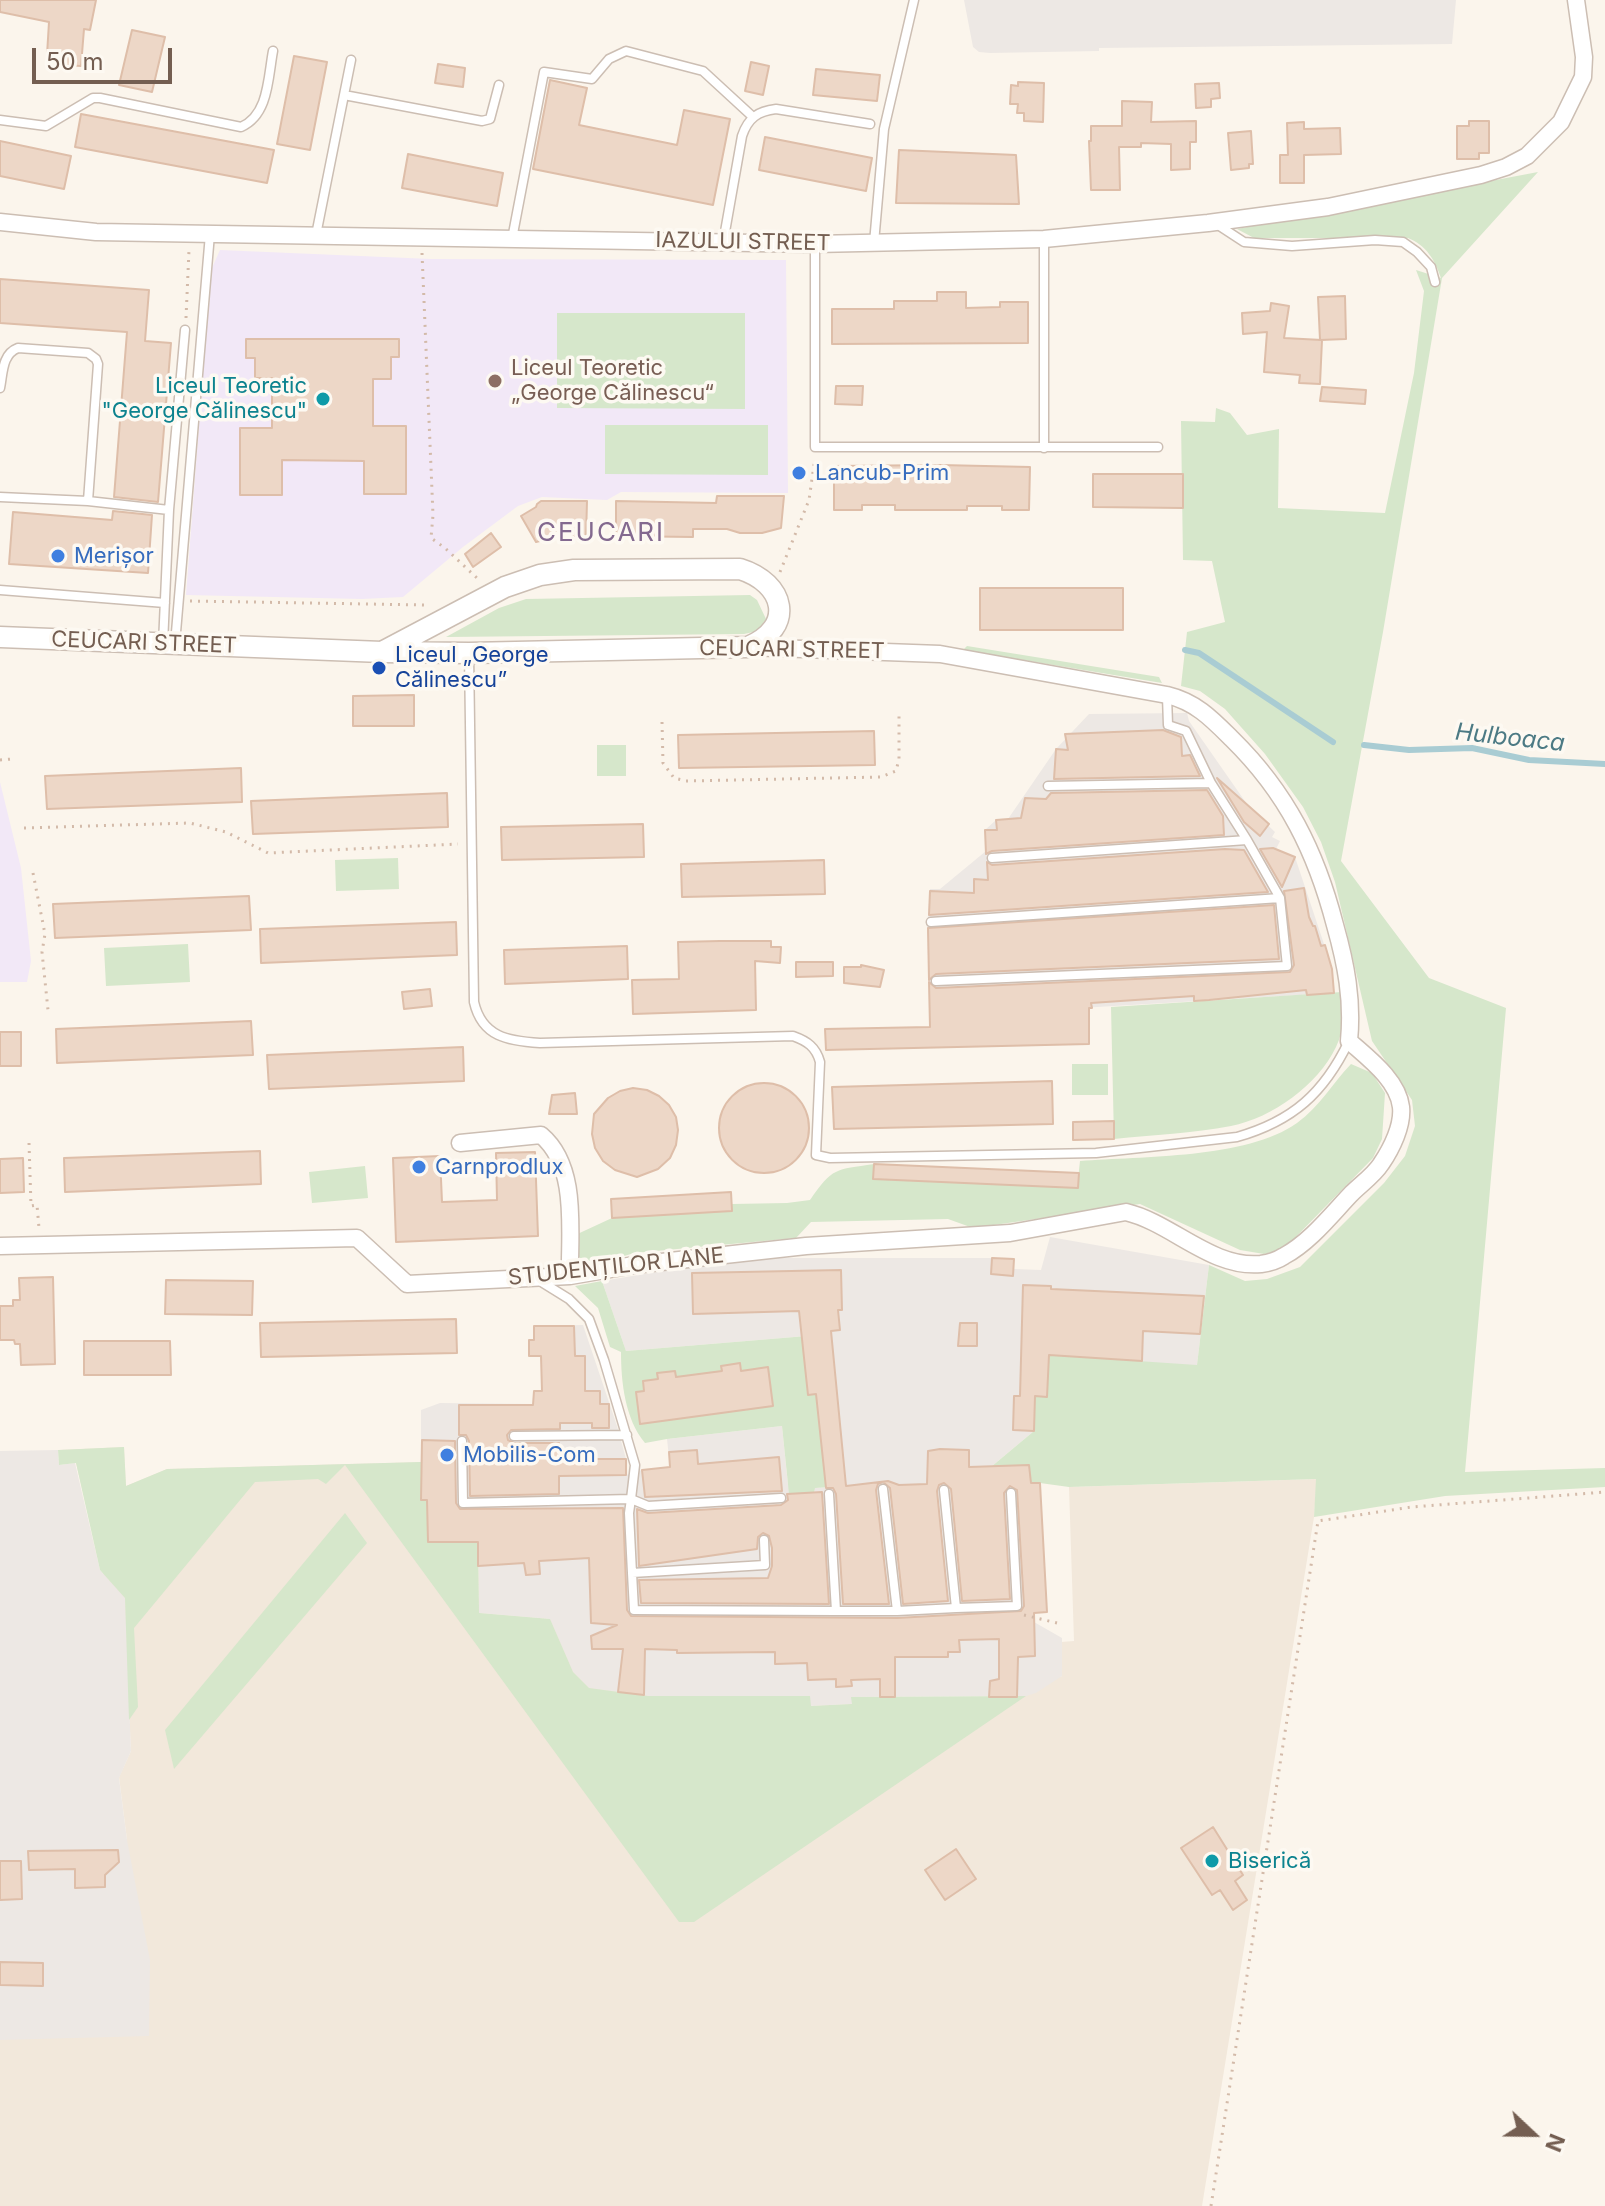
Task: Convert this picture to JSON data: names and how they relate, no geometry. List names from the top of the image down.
{
  "streets": {
    "street": ["IAZULUI STREET", "CEUCARI STREET", "STUDENȚILOR LANE"]
  },
  "crossings": [
    ["CEUCARI STREET", "STUDENȚILOR LANE"]
  ],
  "districts": ["CEUCARI"],
  "water": ["Hulboaca"],
  "places": [
    "Liceul Teoretic „George Călinescu“",
    "Liceul Teoretic \"George Călinescu\"",
    "Lancub-Prim",
    "Merișor",
    "Liceul „George Călinescu”",
    "Carnprodlux",
    "Mobilis-Com",
    "Biserică"
  ],
  "scale_bar": "50 m",
  "north": "right"
}
